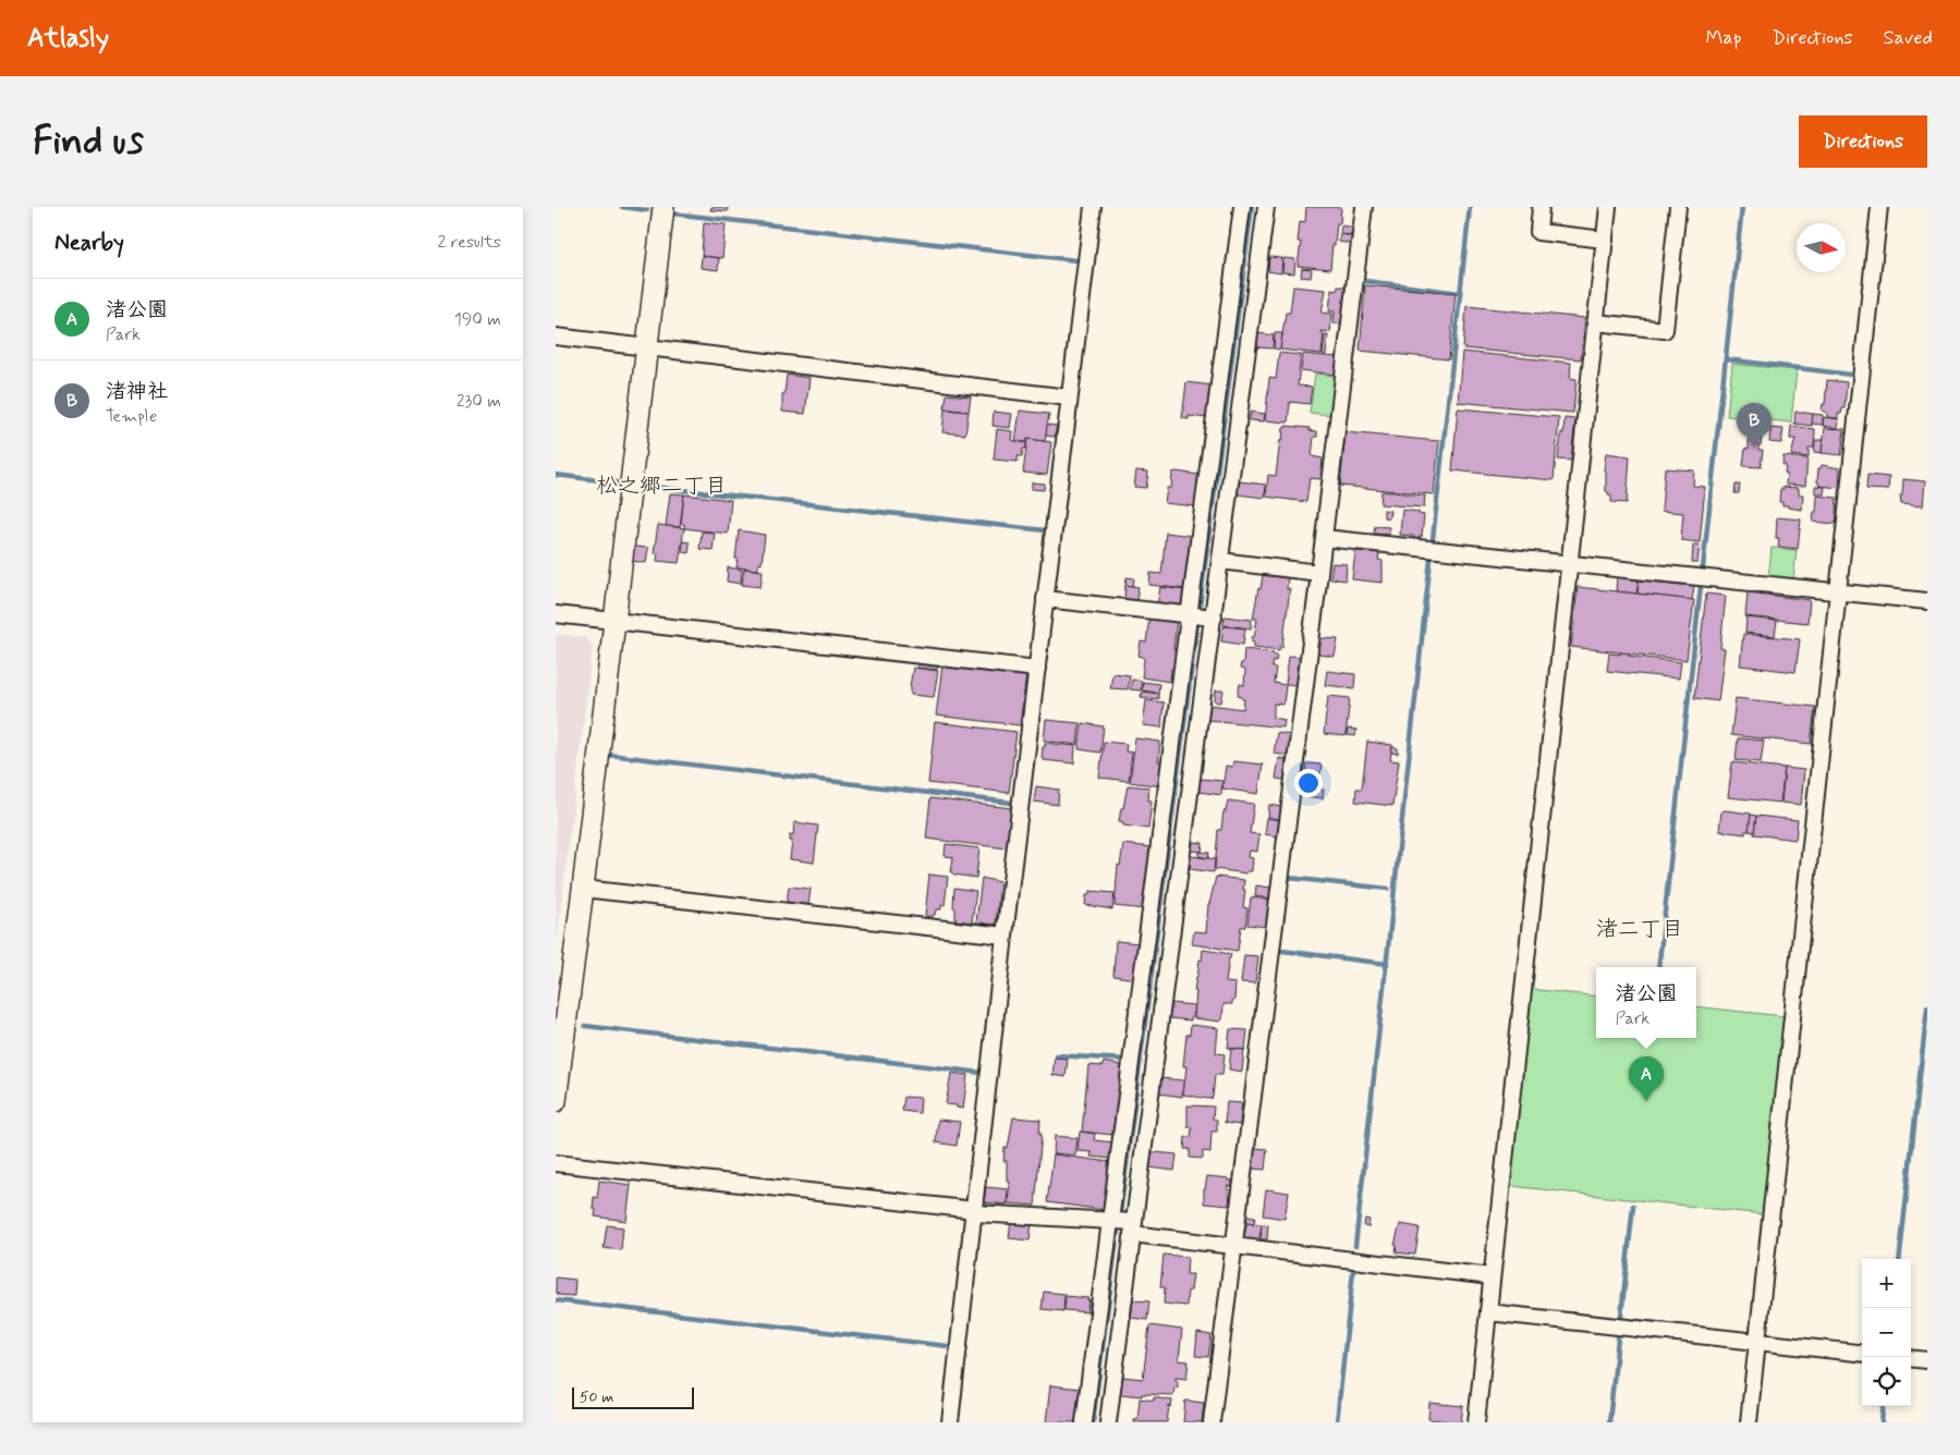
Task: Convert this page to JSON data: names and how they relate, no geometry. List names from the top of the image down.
{
  "districts": ["松之郷二丁目", "渚二丁目"],
  "scale_bar": "50 m",
  "north": "right",
  "page": {
    "header": "Atlasly",
    "nav": ["Map", "Directions", "Saved"],
    "buttons": "Directions",
    "title": "Find us",
    "heading": ["Nearby", "2 results"],
    "list": [
      {
        "mark": "A",
        "name": "渚公園",
        "note": "Park",
        "value": "190 m"
      },
      {
        "mark": "B",
        "name": "渚神社",
        "note": "Temple",
        "value": "230 m"
      }
    ],
    "pins": ["B", "A"],
    "popup": ["渚公園", "Park"],
    "map_buttons": ["+", "−"],
    "scale": "50 m"
  }
}
